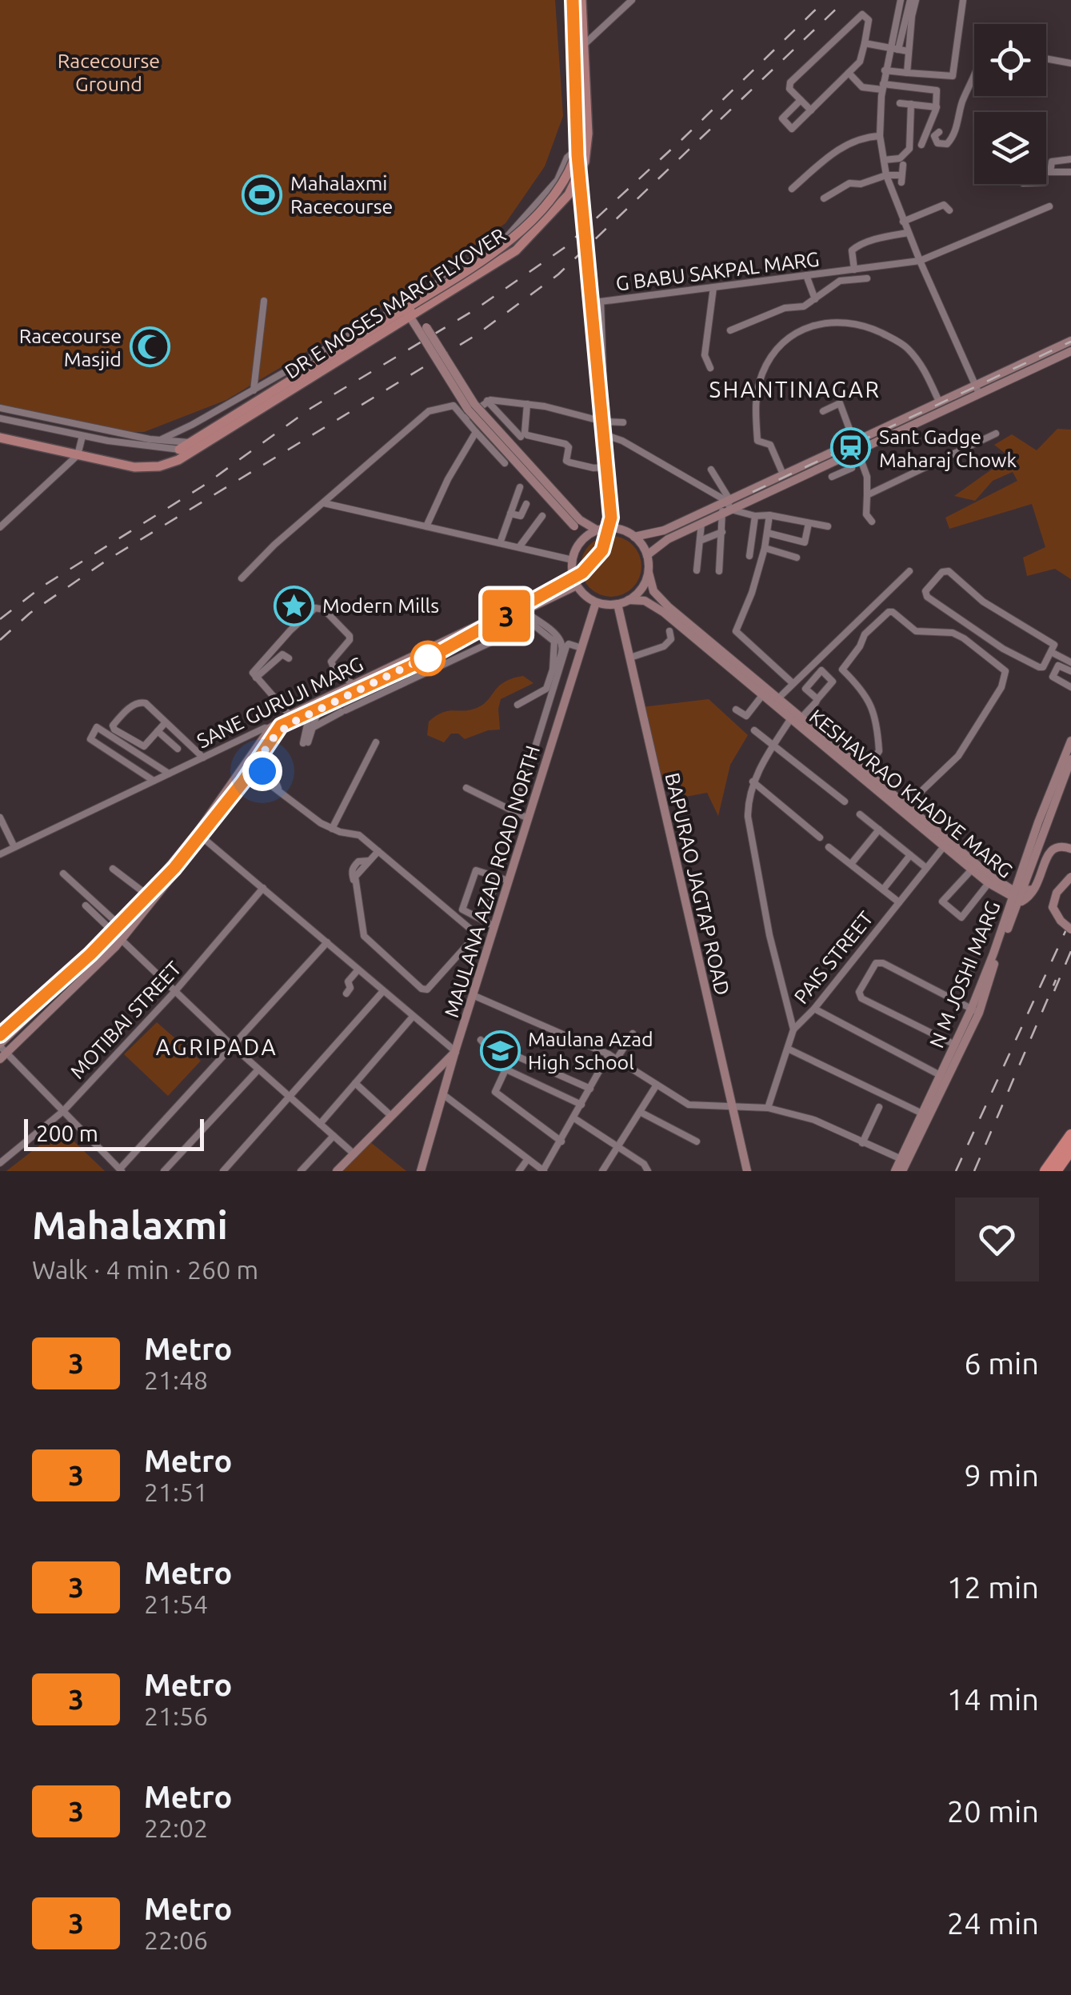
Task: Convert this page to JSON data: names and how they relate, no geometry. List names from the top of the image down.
{
  "streets": {
    "main road": [
      "DR E MOSES MARG FLYOVER",
      "SANE GURUJI MARG",
      "KESHAVRAO KHADYE MARG",
      "MAULANA AZAD ROAD NORTH",
      "BAPURAO JAGTAP ROAD",
      "N M JOSHI MARG"
    ],
    "street": ["G BABU SAKPAL MARG", "PAIS STREET", "MOTIBAI STREET"]
  },
  "crossings": [
    ["G BABU SAKPAL MARG", "SANE GURUJI MARG"],
    ["G BABU SAKPAL MARG", "KESHAVRAO KHADYE MARG"],
    ["G BABU SAKPAL MARG", "MAULANA AZAD ROAD NORTH"],
    ["G BABU SAKPAL MARG", "BAPURAO JAGTAP ROAD"],
    ["SANE GURUJI MARG", "KESHAVRAO KHADYE MARG"],
    ["SANE GURUJI MARG", "MAULANA AZAD ROAD NORTH"],
    ["SANE GURUJI MARG", "BAPURAO JAGTAP ROAD"],
    ["KESHAVRAO KHADYE MARG", "MAULANA AZAD ROAD NORTH"],
    ["KESHAVRAO KHADYE MARG", "BAPURAO JAGTAP ROAD"],
    ["KESHAVRAO KHADYE MARG", "PAIS STREET"],
    ["KESHAVRAO KHADYE MARG", "N M JOSHI MARG"],
    ["MAULANA AZAD ROAD NORTH", "BAPURAO JAGTAP ROAD"]
  ],
  "districts": ["SHANTINAGAR", "AGRIPADA"],
  "parks": ["Racecourse Ground"],
  "places": {
    "sports": ["Mahalaxmi Racecourse"],
    "mosque": ["Racecourse Masjid"],
    "station": ["Sant Gadge Maharaj Chowk"],
    "place": ["Modern Mills"],
    "school or university": ["Maulana Azad High School"]
  },
  "lines": ["metro line 3"],
  "scale_bar": "200 m",
  "page": {
    "on_map": "3",
    "scale": "200 m",
    "heading": ["Mahalaxmi", "Walk · 4 min · 260 m"],
    "list": [
      {
        "mark": "3",
        "name": "Metro",
        "note": "21:48",
        "value": "6 min"
      },
      {
        "mark": "3",
        "name": "Metro",
        "note": "21:51",
        "value": "9 min"
      },
      {
        "mark": "3",
        "name": "Metro",
        "note": "21:54",
        "value": "12 min"
      },
      {
        "mark": "3",
        "name": "Metro",
        "note": "21:56",
        "value": "14 min"
      },
      {
        "mark": "3",
        "name": "Metro",
        "note": "22:02",
        "value": "20 min"
      },
      {
        "mark": "3",
        "name": "Metro",
        "note": "22:06",
        "value": "24 min"
      }
    ]
  }
}
